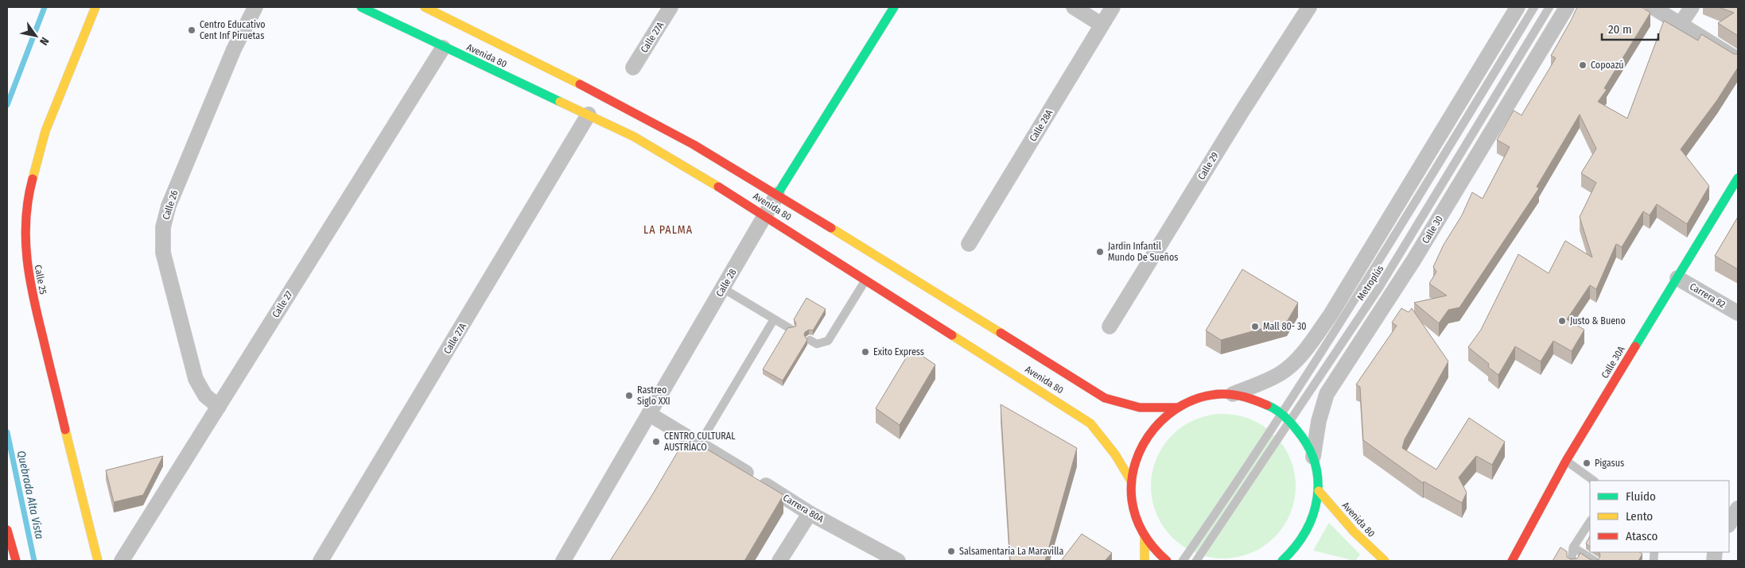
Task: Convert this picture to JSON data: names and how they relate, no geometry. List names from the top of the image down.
{
  "streets": {
    "main road": [
      "Avenida 80",
      "Calle 25",
      "Calle 28",
      "Calle 30A"
    ],
    "street": [
      "Calle 27A",
      "Calle 28A",
      "Calle 29",
      "Calle 26",
      "Calle 30",
      "Carrera 82",
      "Calle 27",
      "Carrera 80A"
    ],
    "lane": ["Metroplús"]
  },
  "crossings": [
    ["Calle 27A", "Avenida 80"],
    ["Avenida 80", "Calle 28"],
    ["Avenida 80", "Calle 27"],
    ["Calle 26", "Calle 27"],
    ["Calle 28", "Carrera 80A"],
    ["Carrera 82", "Calle 30A"]
  ],
  "districts": ["LA PALMA"],
  "water": ["Quebrada Alta Vista"],
  "places": [
    "Centro Educativo Cent Inf Piruetas",
    "Copoazú",
    "Jardin Infantil Mundo De Sueños",
    "Justo & Bueno",
    "Mall 80- 30",
    "Exito Express",
    "Rastreo Siglo XXI",
    "CENTRO CULTURAL AUSTRÍACO",
    "Pigasus",
    "Salsamentaria La Maravilla"
  ],
  "legend": ["Fluido", "Lento", "Atasco"],
  "scale_bar": "20 m",
  "north": "bottom right"
}
